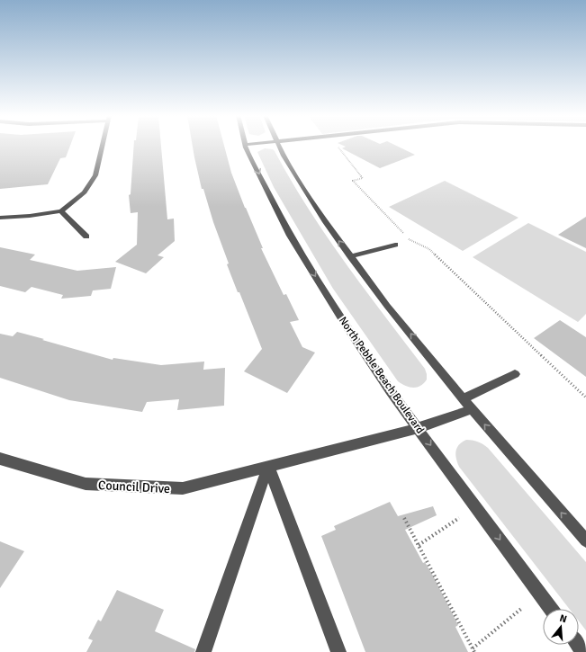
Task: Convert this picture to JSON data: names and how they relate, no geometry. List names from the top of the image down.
{
  "streets": {
    "street": ["North Pebble Beach Boulevard", "Council Drive"]
  },
  "crossings": [
    ["North Pebble Beach Boulevard", "Council Drive"]
  ],
  "north": "top"
}
